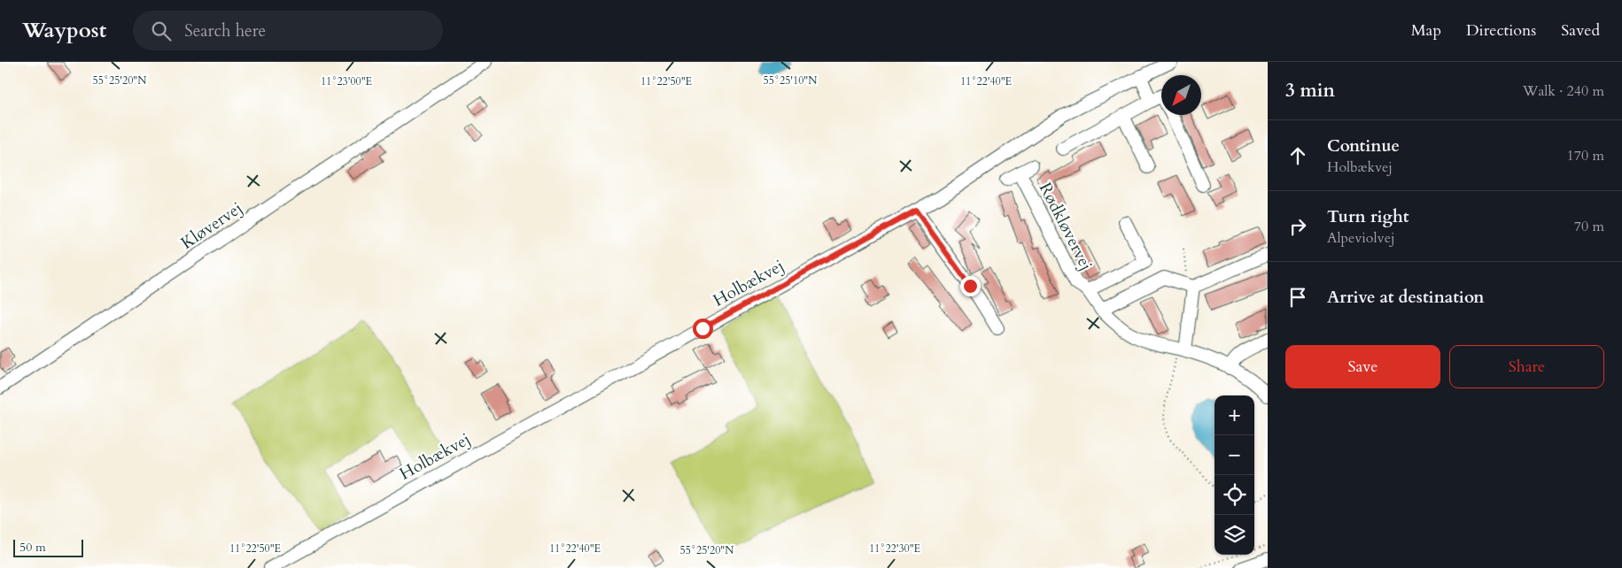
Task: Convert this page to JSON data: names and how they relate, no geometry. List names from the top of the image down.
{
  "streets": {
    "street": ["Kløvervej", "Rødkløvervej", "Holbækvej"]
  },
  "scale_bar": "50 m",
  "north": "bottom left",
  "page": {
    "header": "Waypost",
    "search": "Search here",
    "nav": ["Map", "Directions", "Saved"],
    "heading": ["3 min", "Walk · 240 m"],
    "list": [
      ["Continue", "Holbækvej", "170 m"],
      ["Turn right", "Alpeviolvej", "70 m"],
      "Arrive at destination"
    ],
    "buttons": ["Save", "Share"],
    "map_buttons": ["+", "−"],
    "scale": "50 m"
  },
  "coordinates": [
    "55°25'10\"N",
    "55°25'20\"N",
    "11°23'00\"E",
    "11°22'50\"E",
    "11°22'40\"E",
    "11°22'30\"E"
  ]
}
